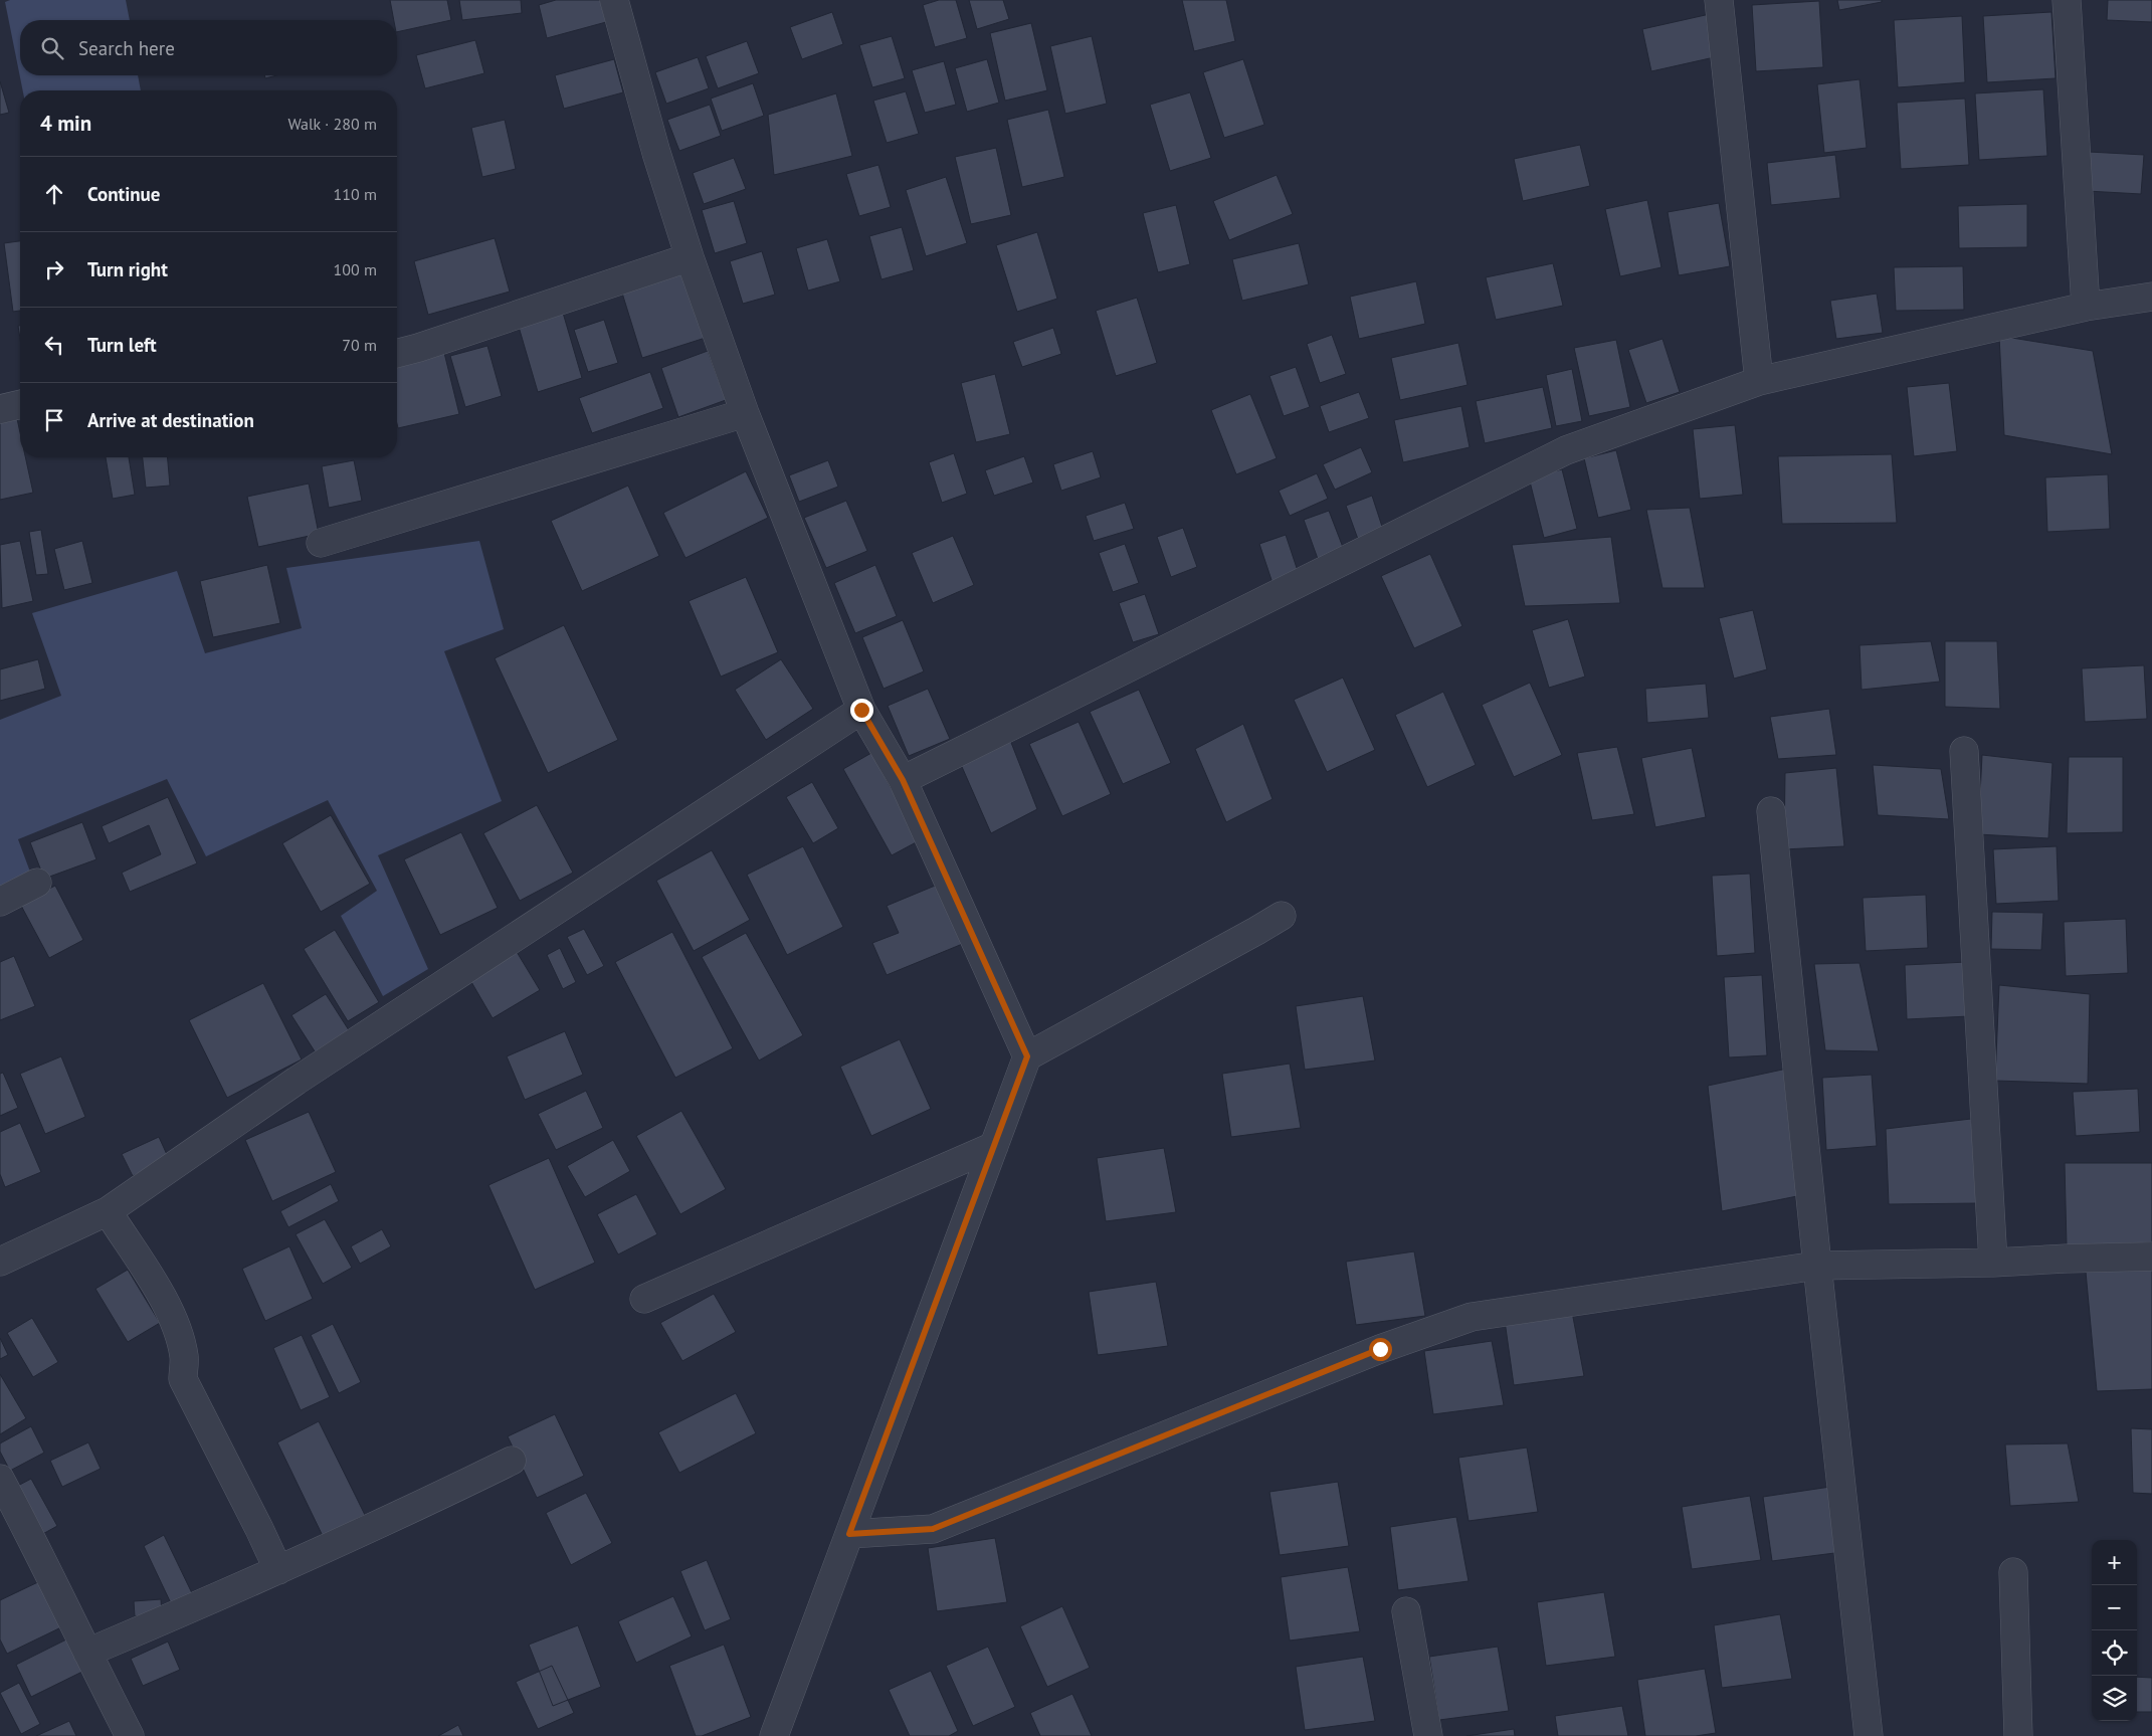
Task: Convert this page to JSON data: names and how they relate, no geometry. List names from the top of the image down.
{
  "page": {
    "search": "Search here",
    "heading": ["4 min", "Walk · 280 m"],
    "list": [
      ["Continue", "110 m"],
      ["Turn right", "100 m"],
      ["Turn left", "70 m"],
      "Arrive at destination"
    ],
    "map_buttons": ["+", "−"]
  }
}
